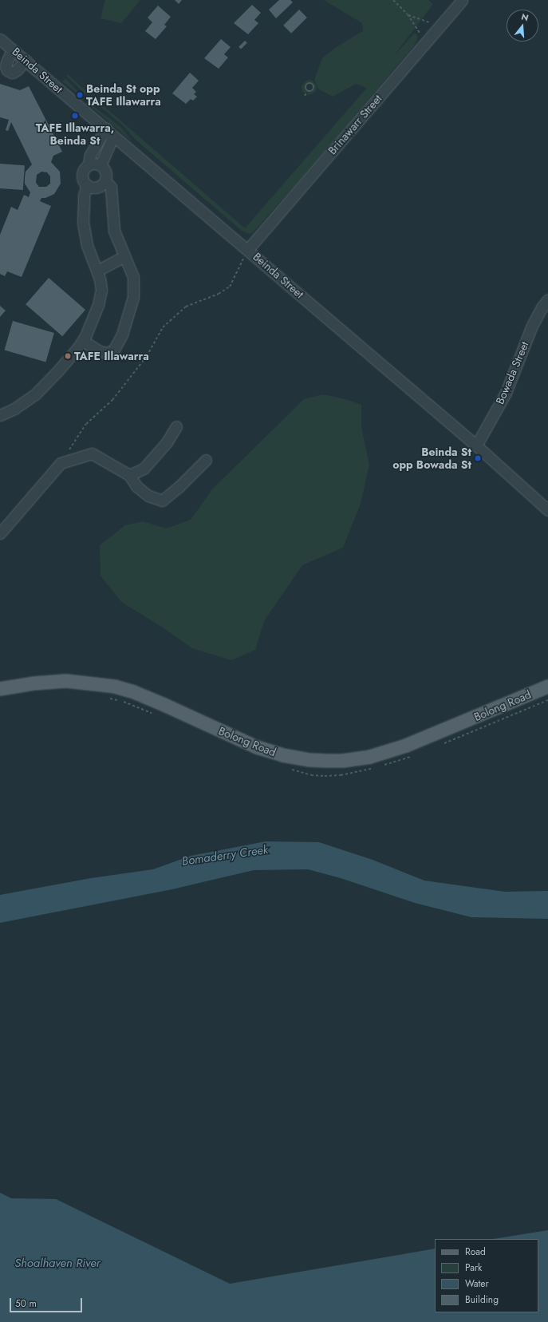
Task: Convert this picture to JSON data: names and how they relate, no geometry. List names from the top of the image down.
{
  "streets": {
    "main road": ["Bolong Road"],
    "street": ["Beinda Street", "Brinawarr Street", "Bowada Street"]
  },
  "crossings": [
    ["Beinda Street", "Brinawarr Street"],
    ["Beinda Street", "Bowada Street"]
  ],
  "water": ["Bomaderry Creek", "Shoalhaven River"],
  "places": [
    "Beinda St opp TAFE Illawarra",
    "TAFE Illawarra, Beinda St",
    "TAFE Illawarra",
    "Beinda St opp Bowada St"
  ],
  "legend": [
    "Road",
    "Park",
    "Water",
    "Building"
  ],
  "scale_bar": "50 m",
  "north": "top"
}
